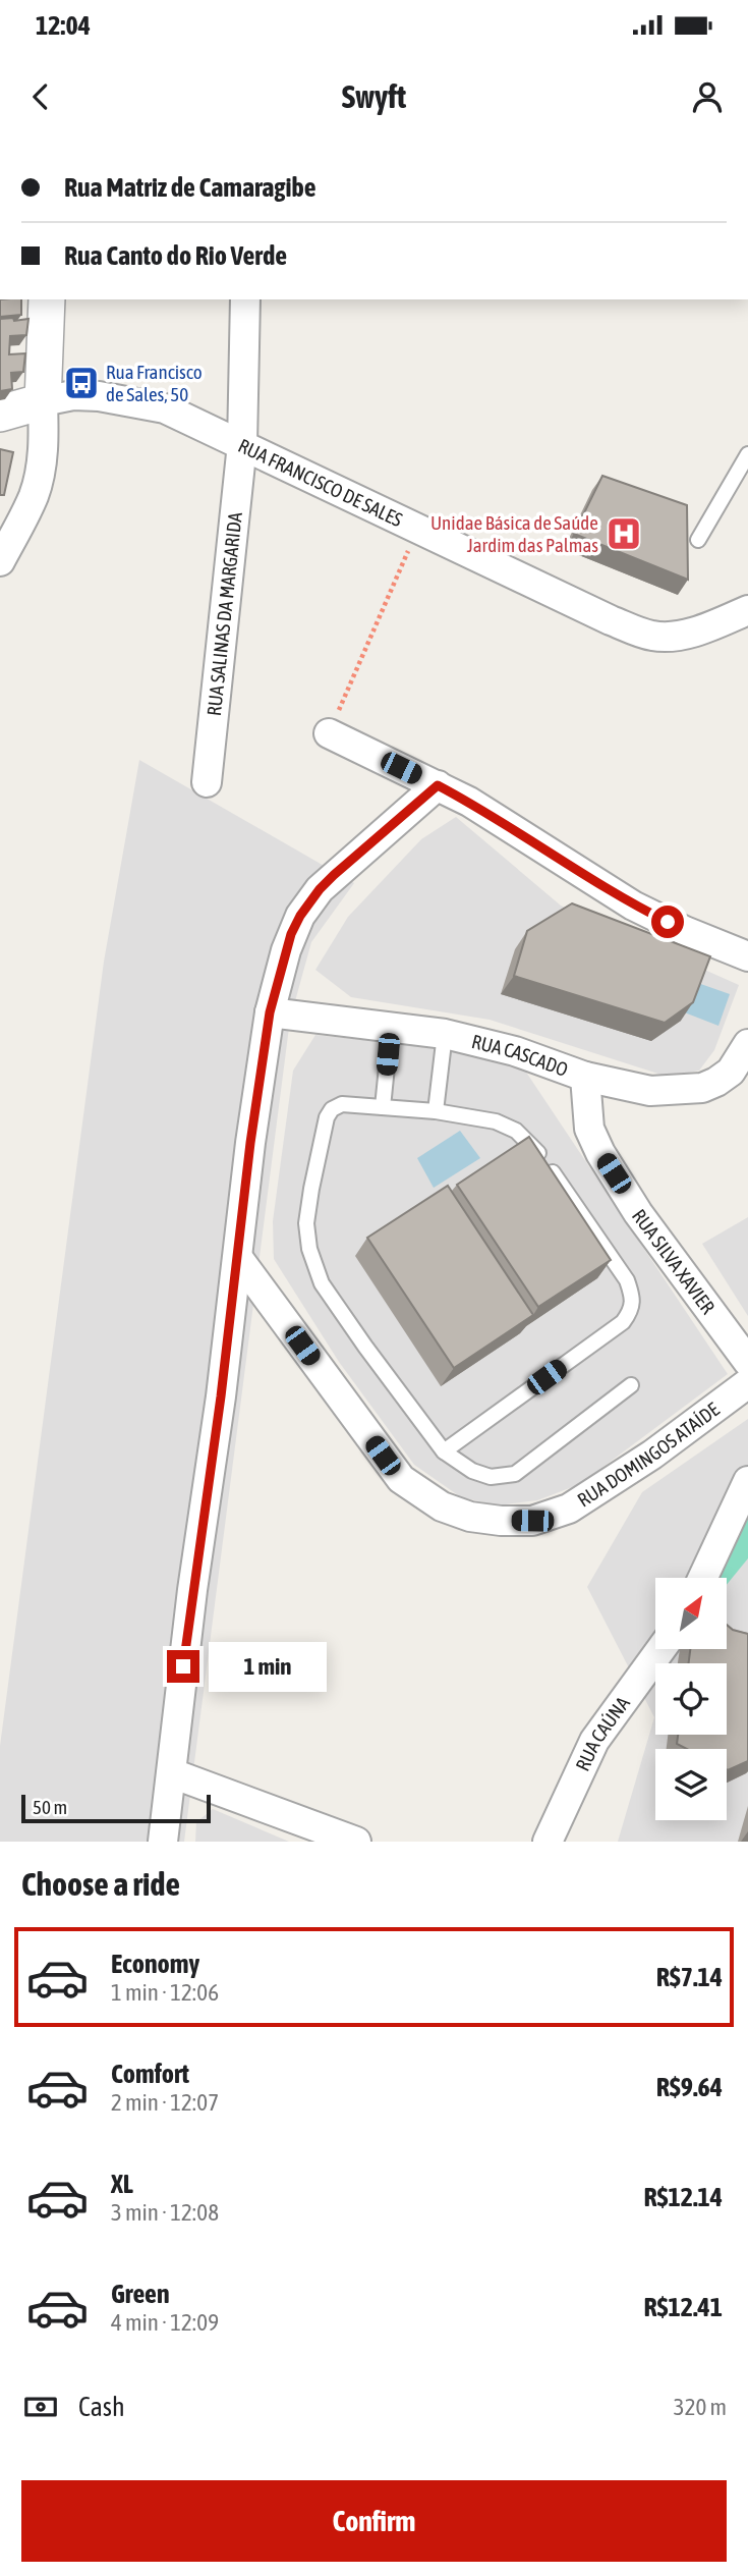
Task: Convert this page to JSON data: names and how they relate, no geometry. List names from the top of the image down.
{
  "streets": {
    "street": [
      "RUA FRANCISCO DE SALES",
      "RUA SALINAS DA MARGARIDA",
      "RUA CASCADO",
      "RUA SILVA XAVIER",
      "RUA DOMINGOS ATAÍDE",
      "RUA CAÚNA"
    ]
  },
  "crossings": [
    ["RUA FRANCISCO DE SALES", "RUA SALINAS DA MARGARIDA"],
    ["RUA CASCADO", "RUA SILVA XAVIER"]
  ],
  "places": {
    "bus stop": ["Rua Francisco de Sales, 50"],
    "hospital": ["Unidae Básica de Saúde Jardim das Palmas"]
  },
  "scale_bar": "50 m",
  "north": "top right",
  "page": {
    "status": "12:04",
    "header": "Swyft",
    "banner": ["Rua Matriz de Camaragibe", "Rua Canto do Rio Verde"],
    "bubble": "1 min",
    "scale": "50 m",
    "heading": "Choose a ride",
    "list": [
      {
        "name": "Economy",
        "note": "1 min · 12:06",
        "value": "R$7.14"
      },
      {
        "name": "Comfort",
        "note": "2 min · 12:07",
        "value": "R$9.64"
      },
      {
        "name": "XL",
        "note": "3 min · 12:08",
        "value": "R$12.14"
      },
      {
        "name": "Green",
        "note": "4 min · 12:09",
        "value": "R$12.41"
      }
    ],
    "pay": ["Cash", "320 m"],
    "buttons": "Confirm"
  }
}
